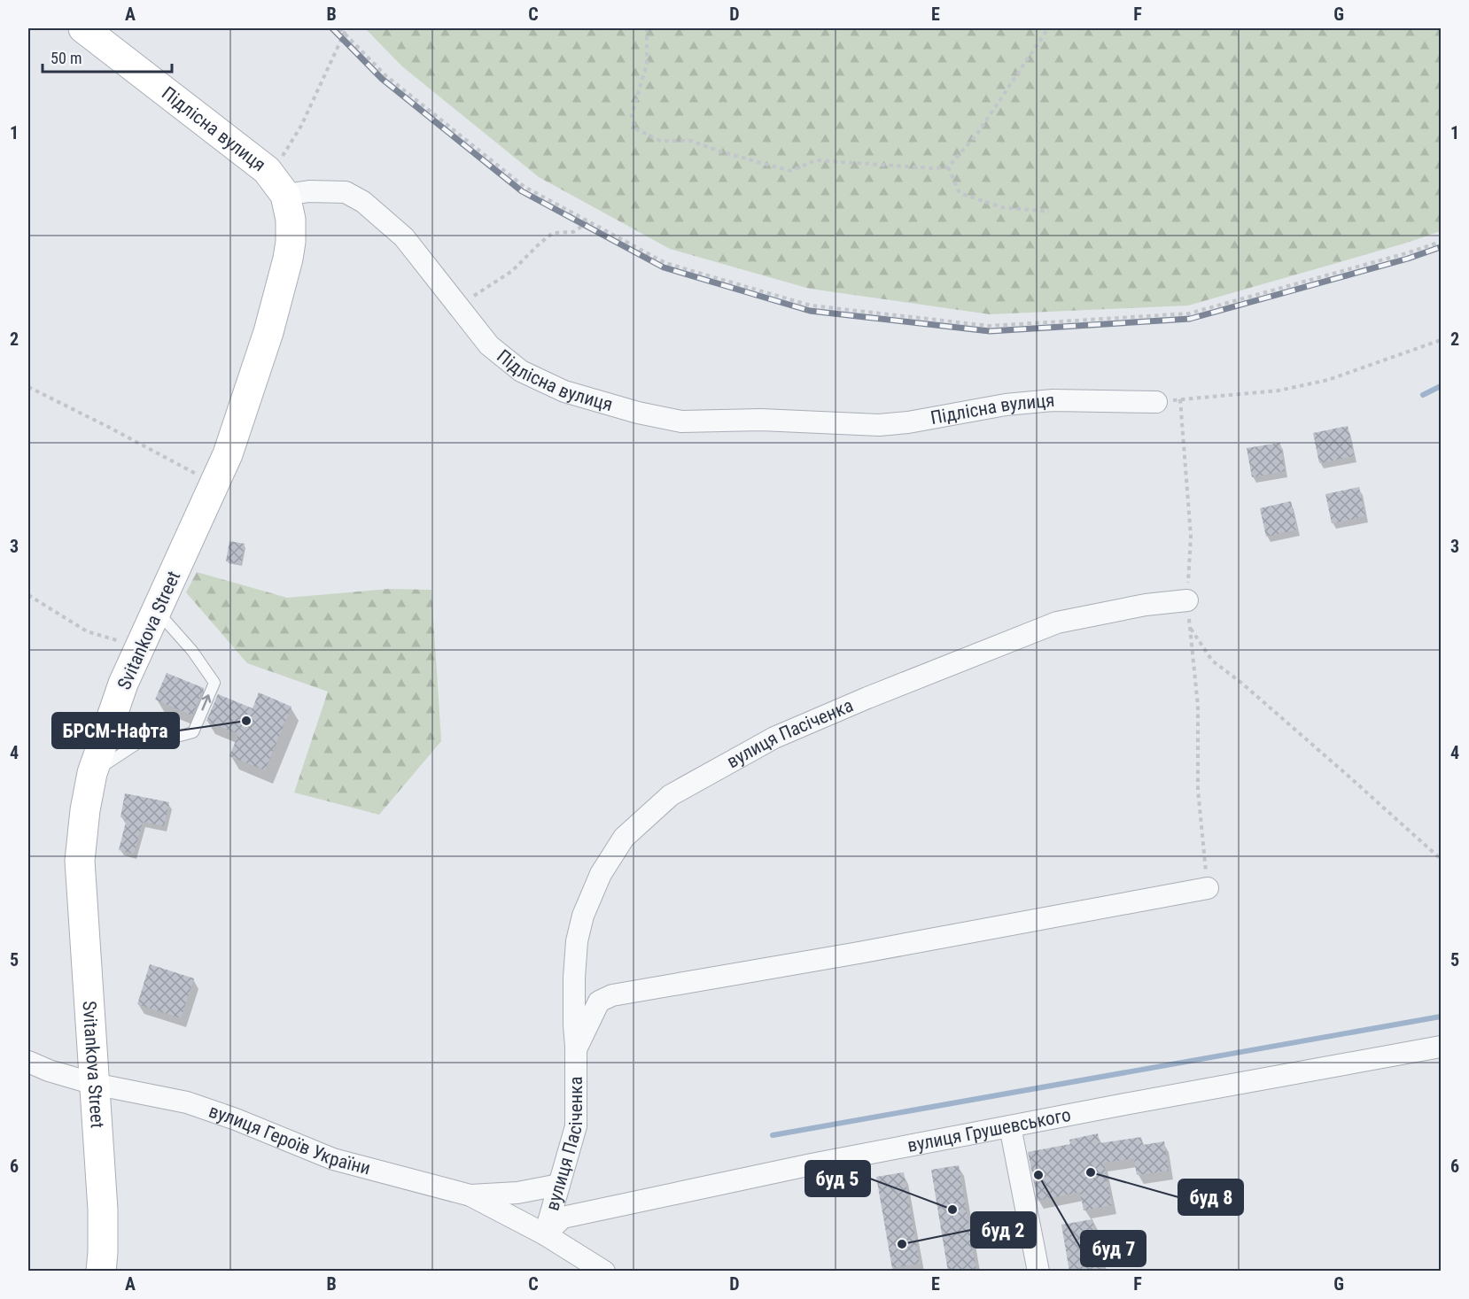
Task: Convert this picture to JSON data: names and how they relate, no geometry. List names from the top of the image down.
{
  "streets": {
    "main road": ["Підлісна вулиця", "Svitankova Street"],
    "street": ["вулиця Пасіченка", "вулиця Грушевського", "вулиця Героїв України"]
  },
  "crossings": [
    ["Підлісна вулиця", "Svitankova Street"],
    ["Svitankova Street", "вулиця Героїв України"],
    ["вулиця Пасіченка", "вулиця Грушевського"],
    ["вулиця Пасіченка", "вулиця Героїв України"],
    ["вулиця Грушевського", "вулиця Героїв України"]
  ],
  "places": [
    "БРСМ-Нафта",
    "буд 8",
    "буд 7",
    "буд 5",
    "буд 2"
  ],
  "scale_bar": "50 m",
  "grid": {
    "columns": [
      "A",
      "B",
      "C",
      "D",
      "E",
      "F",
      "G"
    ],
    "rows": [
      "1",
      "2",
      "3",
      "4",
      "5",
      "6"
    ]
  }
}
